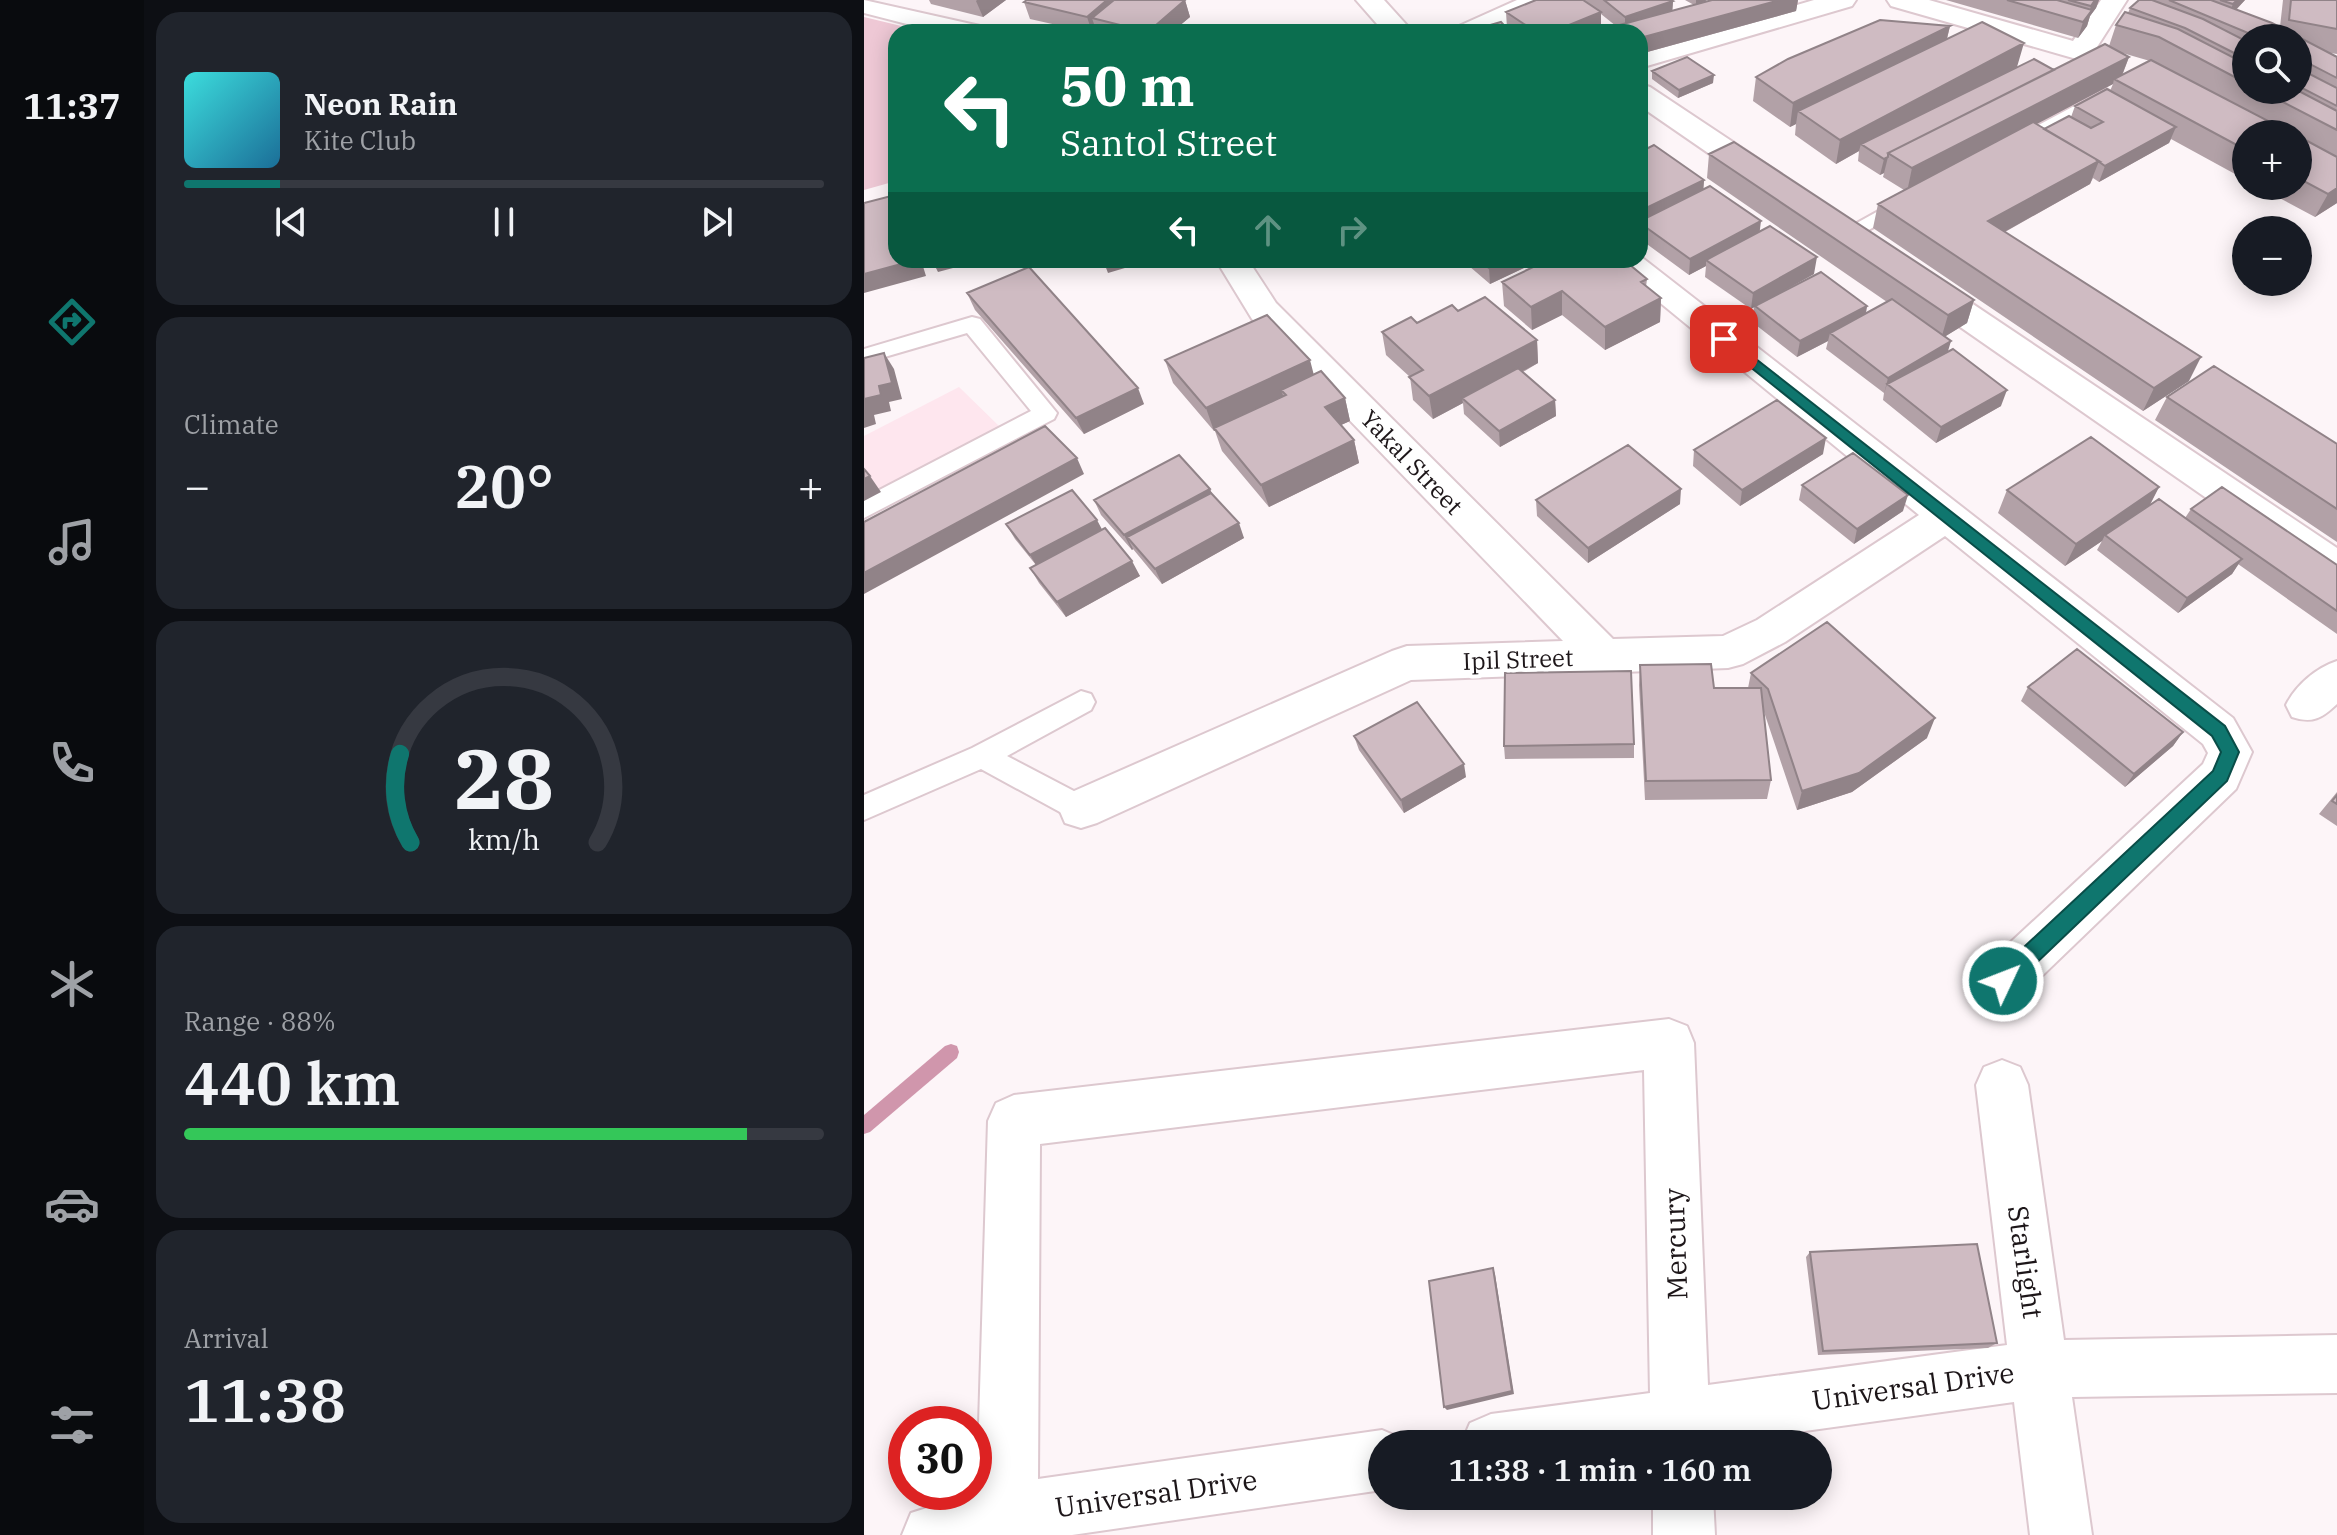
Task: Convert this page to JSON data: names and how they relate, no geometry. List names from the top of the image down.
{
  "streets": {
    "street": [
      "Yakal Street",
      "Ipil Street",
      "Mercury",
      "Starlight",
      "Universal Drive"
    ]
  },
  "crossings": [
    ["Yakal Street", "Ipil Street"],
    ["Mercury", "Universal Drive"],
    ["Starlight", "Universal Drive"]
  ],
  "page": {
    "tabs": "11:37",
    "map_buttons": ["+", "−"],
    "turn": ["50 m", "Santol Street"],
    "song": ["Neon Rain", "Kite Club"],
    "tile": [
      "Climate",
      ["Range · 88%", "440 km"],
      ["Arrival", "11:38"]
    ],
    "heat": ["−", "20°", "+"],
    "limit": "30",
    "trip": "11:38 · 1 min · 160 m",
    "gauge": ["28", "km/h"]
  }
}
